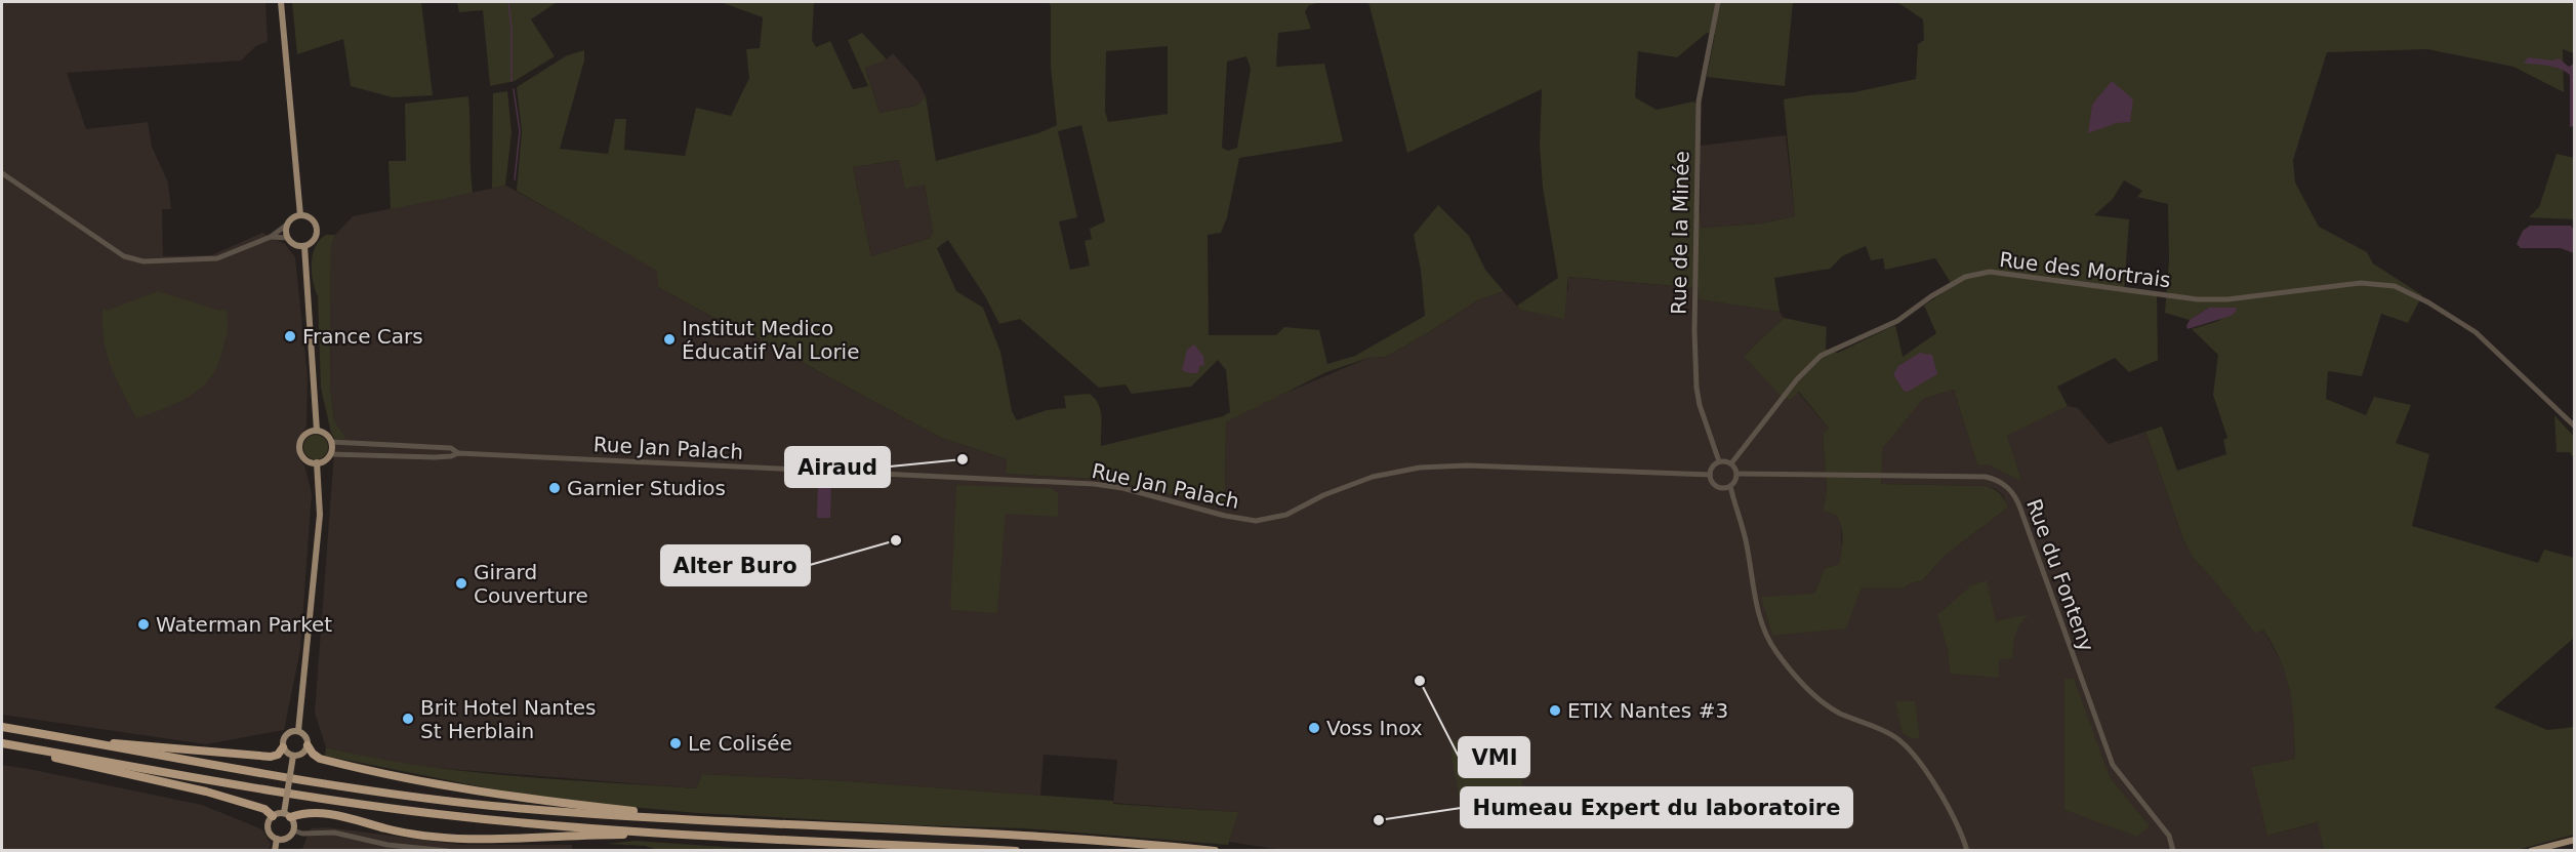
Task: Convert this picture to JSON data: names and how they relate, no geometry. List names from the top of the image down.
{
  "streets": {
    "street": [
      "Rue de la Minée",
      "Rue des Mortrais",
      "Rue Jan Palach",
      "Rue du Fonteny"
    ]
  },
  "crossings": [
    ["Rue de la Minée", "Rue des Mortrais"],
    ["Rue de la Minée", "Rue Jan Palach"],
    ["Rue de la Minée", "Rue du Fonteny"],
    ["Rue des Mortrais", "Rue Jan Palach"],
    ["Rue des Mortrais", "Rue du Fonteny"],
    ["Rue Jan Palach", "Rue du Fonteny"]
  ],
  "places": [
    "France Cars",
    "Institut Medico Éducatif Val Lorie",
    "Airaud",
    "Garnier Studios",
    "Alter Buro",
    "Girard Couverture",
    "Waterman Parket",
    "VMI",
    "ETIX Nantes #3",
    "Brit Hotel Nantes St Herblain",
    "Voss Inox",
    "Le Colisée",
    "Humeau Expert du laboratoire"
  ]
}
